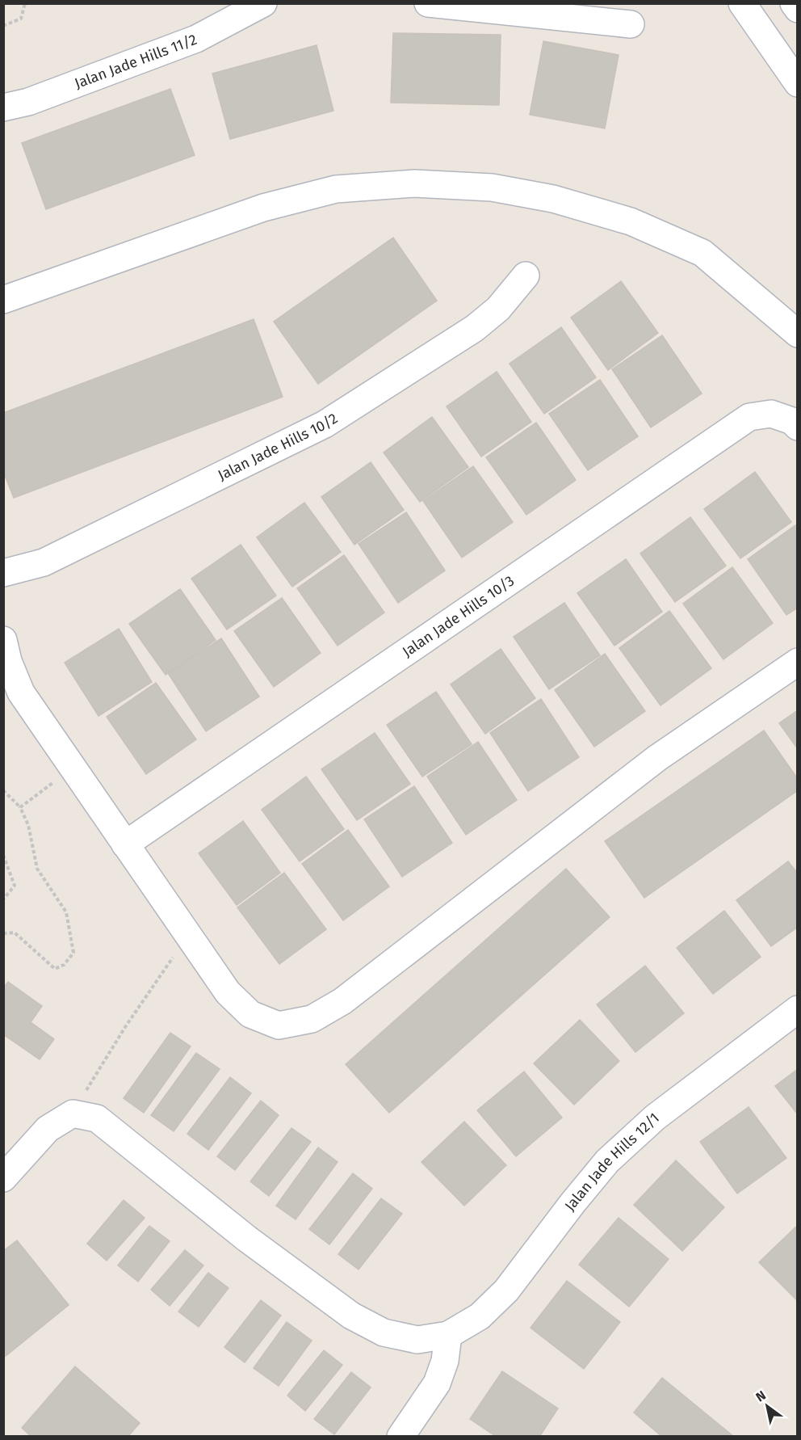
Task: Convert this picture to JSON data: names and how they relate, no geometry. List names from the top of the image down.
{
  "streets": {
    "street": [
      "Jalan Jade Hills 11/2",
      "Jalan Jade Hills 10/2",
      "Jalan Jade Hills 10/3",
      "Jalan Jade Hills 12/1"
    ]
  },
  "north": "top left"
}
